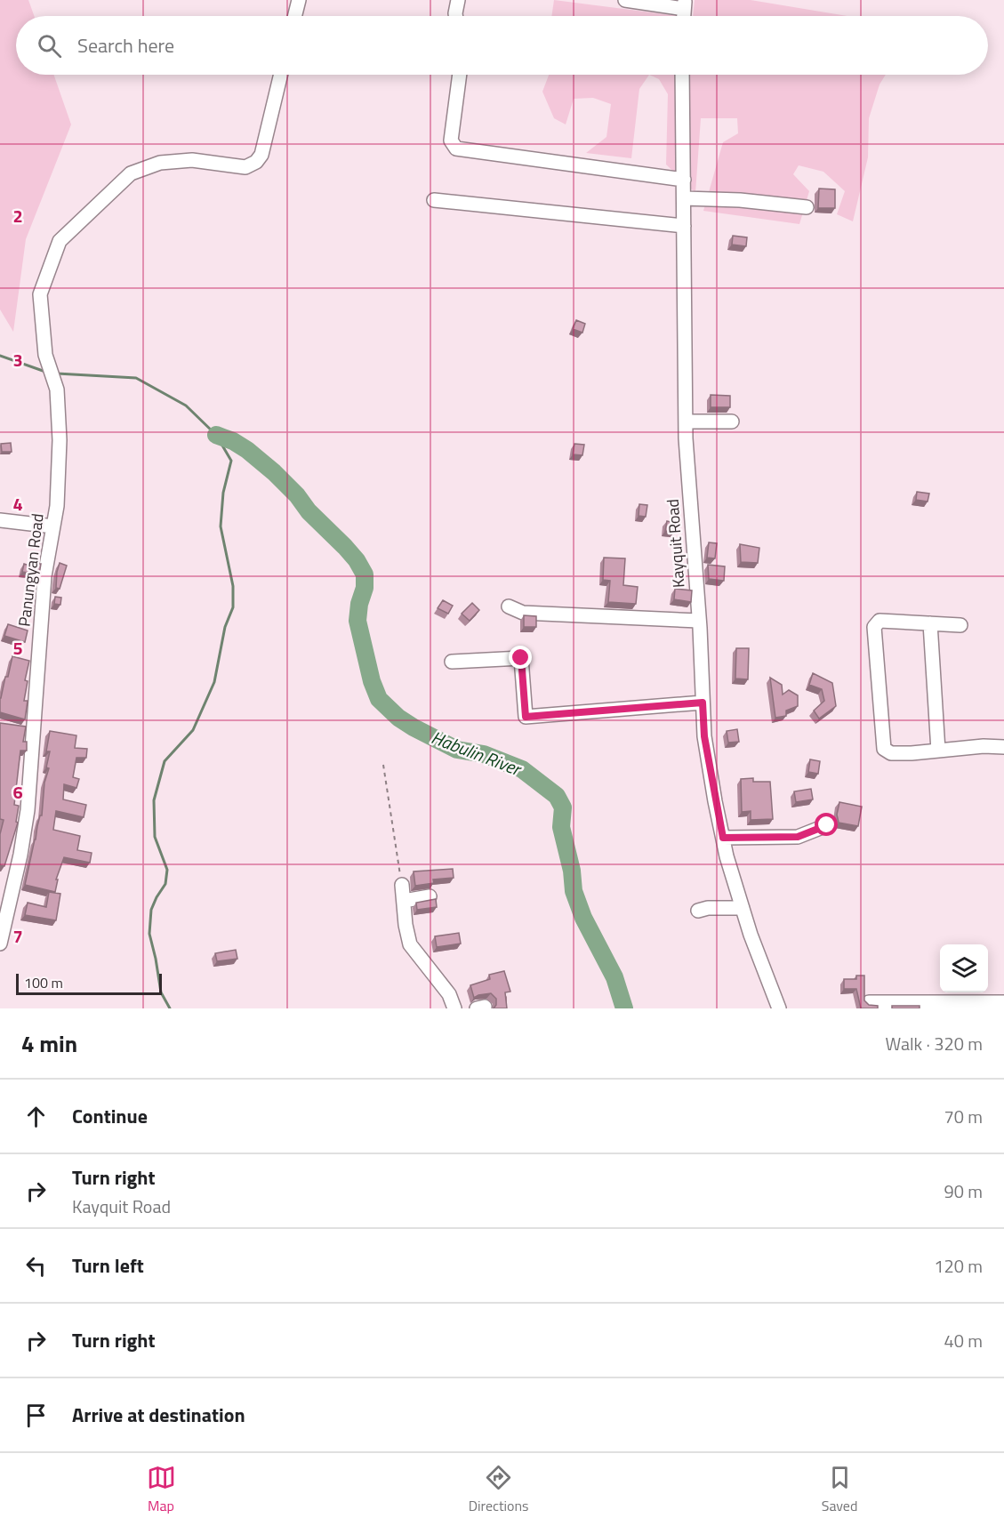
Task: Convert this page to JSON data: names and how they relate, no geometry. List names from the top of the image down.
{
  "streets": {
    "street": ["Kayquit Road", "Panungyan Road"]
  },
  "water": ["Habulin River"],
  "scale_bar": "100 m",
  "page": {
    "search": "Search here",
    "scale": "100 m",
    "heading": ["4 min", "Walk · 320 m"],
    "list": [
      ["Continue", "70 m"],
      ["Turn right", "Kayquit Road", "90 m"],
      ["Turn left", "120 m"],
      ["Turn right", "40 m"],
      "Arrive at destination"
    ],
    "nav": ["Map", "Directions", "Saved"]
  },
  "grid": {
    "rows": [
      "2",
      "3",
      "4",
      "5",
      "6",
      "7"
    ]
  }
}
